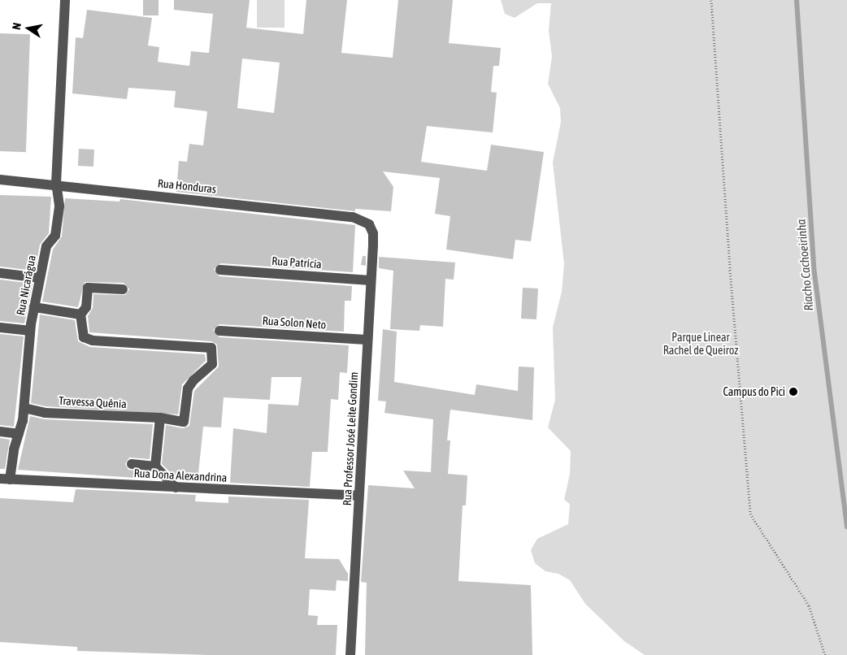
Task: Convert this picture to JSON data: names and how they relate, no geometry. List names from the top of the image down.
{
  "streets": {
    "street": [
      "Rua Honduras",
      "Rua Patrícia",
      "Rua Nicarágua",
      "Rua Solon Neto",
      "Travessa Quênia",
      "Rua Professor José Leite Gondim",
      "Rua Dona Alexandrina"
    ]
  },
  "crossings": [
    ["Rua Honduras", "Rua Nicarágua"],
    ["Rua Honduras", "Rua Professor José Leite Gondim"],
    ["Rua Patrícia", "Rua Professor José Leite Gondim"],
    ["Rua Nicarágua", "Travessa Quênia"],
    ["Rua Nicarágua", "Rua Dona Alexandrina"],
    ["Rua Solon Neto", "Rua Professor José Leite Gondim"],
    ["Rua Professor José Leite Gondim", "Rua Dona Alexandrina"]
  ],
  "water": ["Riacho Cachoeirinha"],
  "parks": ["Parque Linear Rachel de Queiroz"],
  "places": ["Campus do Pici"],
  "north": "left"
}
